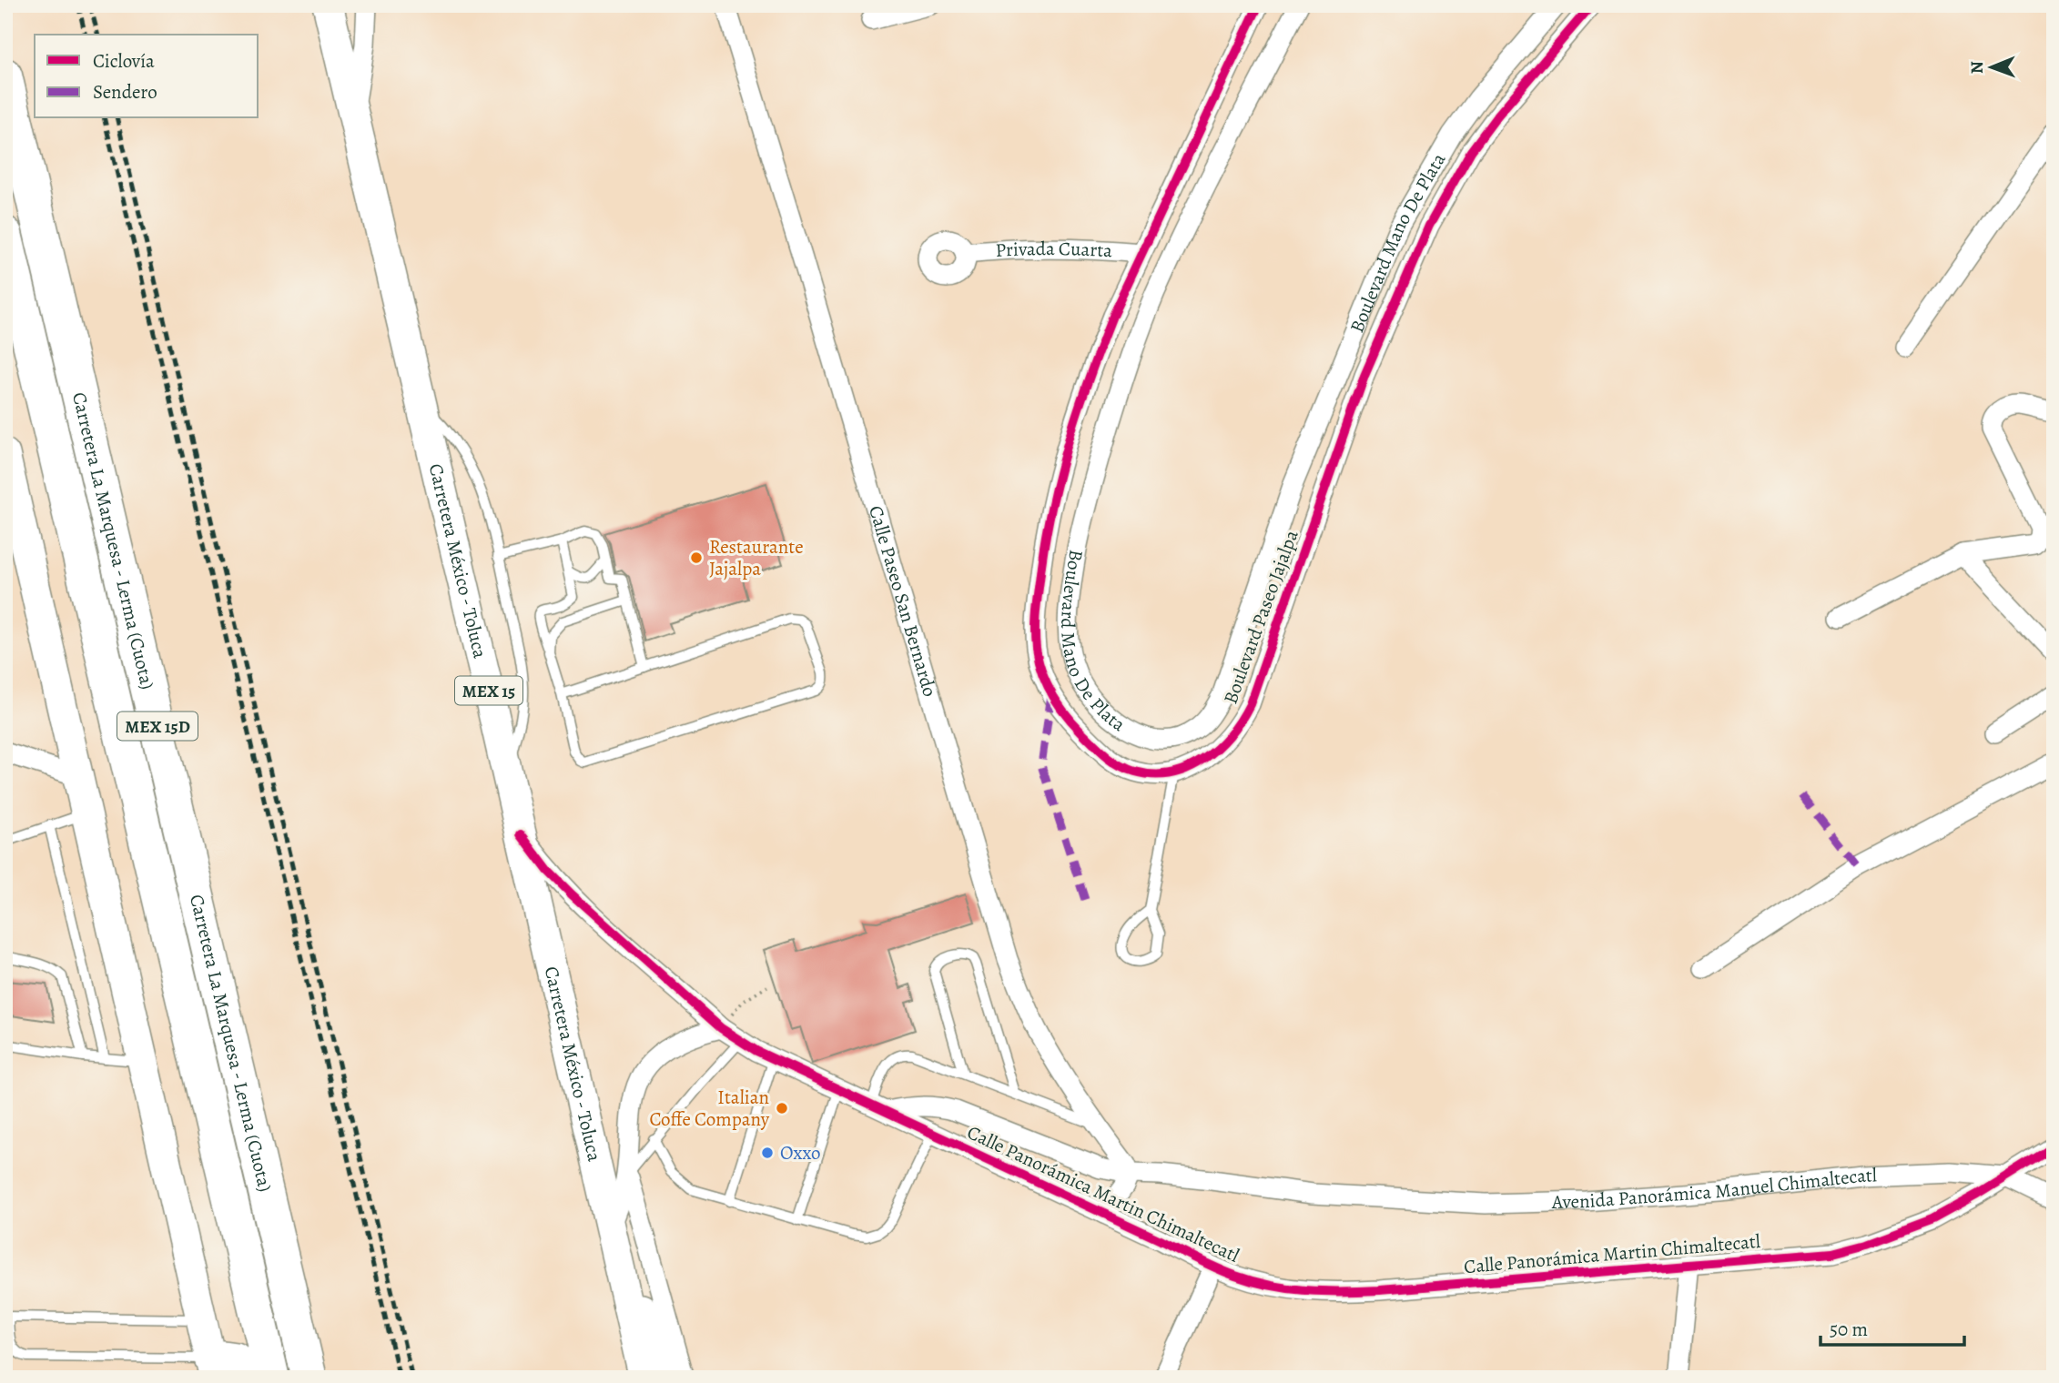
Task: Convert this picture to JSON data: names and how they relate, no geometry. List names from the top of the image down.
{
  "streets": {
    "highway": ["Carretera La Marquesa - Lerma (Cuota)", "MEX 15D"],
    "main road": ["Carretera México - Toluca", "MEX 15"],
    "street": [
      "Boulevard Mano De Plata",
      "Privada Cuarta",
      "Calle Paseo San Bernardo",
      "Boulevard Paseo Jajalpa",
      "Avenida Panorámica Manuel Chimaltecatl",
      "Calle Panorámica Martin Chimaltecatl"
    ]
  },
  "crossings": [
    ["Privada Cuarta", "Boulevard Paseo Jajalpa"],
    ["Carretera México - Toluca", "Calle Panorámica Martin Chimaltecatl"],
    ["Calle Paseo San Bernardo", "Avenida Panorámica Manuel Chimaltecatl"],
    ["Avenida Panorámica Manuel Chimaltecatl", "Calle Panorámica Martin Chimaltecatl"]
  ],
  "places": ["Restaurante Jajalpa", "Italian Coffe Company", "Oxxo"],
  "legend": ["Ciclovía", "Sendero"],
  "scale_bar": "50 m",
  "north": "left"
}
